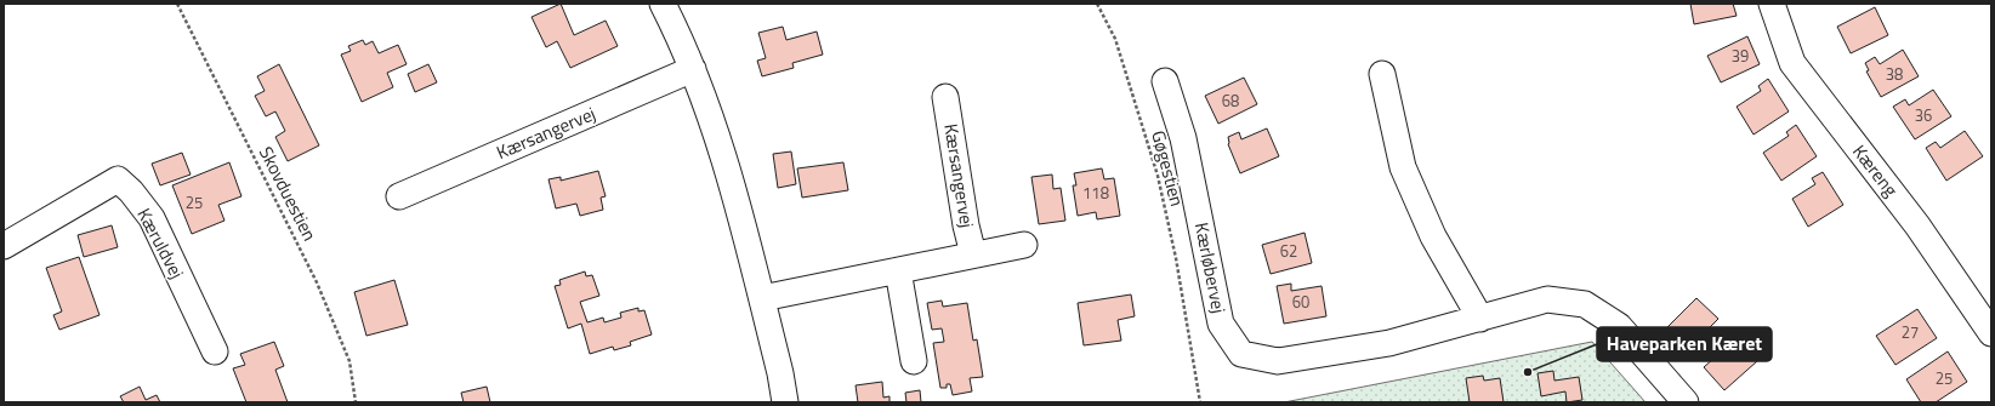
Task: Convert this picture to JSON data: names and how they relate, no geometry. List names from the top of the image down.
{
  "streets": {
    "street": [
      "Kærsangervej",
      "Kæreng",
      "Kæruldvej",
      "Kærløbervej"
    ],
    "path": ["Gøgestien", "Skovduestien"]
  },
  "places": ["Haveparken Kæret"],
  "house_numbers": [
    "39",
    "38",
    "68",
    "36",
    "118",
    "25",
    "62",
    "60",
    "27",
    "25"
  ]
}
